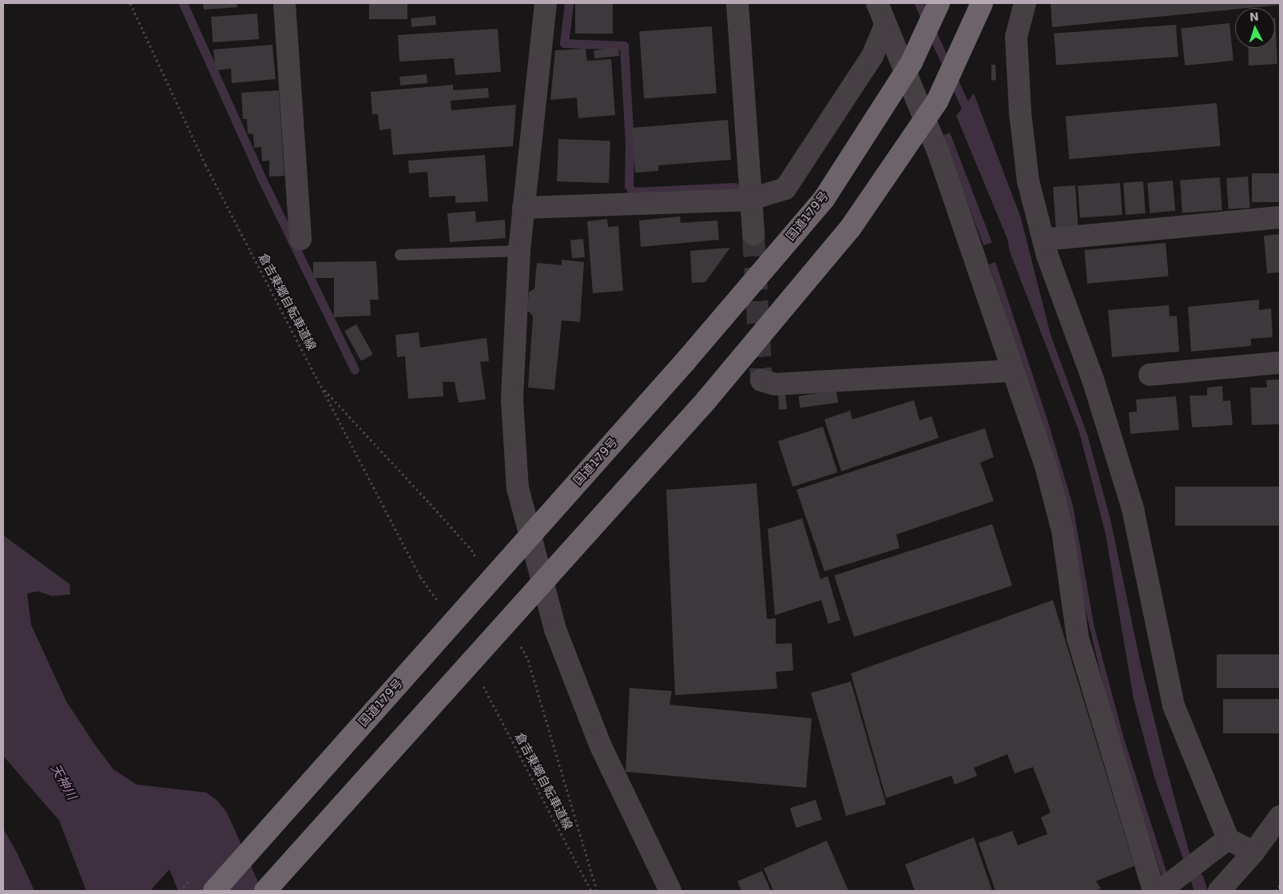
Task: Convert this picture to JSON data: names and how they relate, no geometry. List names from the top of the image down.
{
  "streets": {
    "highway": ["国道179号"],
    "path": ["倉吉東郷自転車道線"]
  },
  "water": ["天神川"],
  "north": "top"
}
